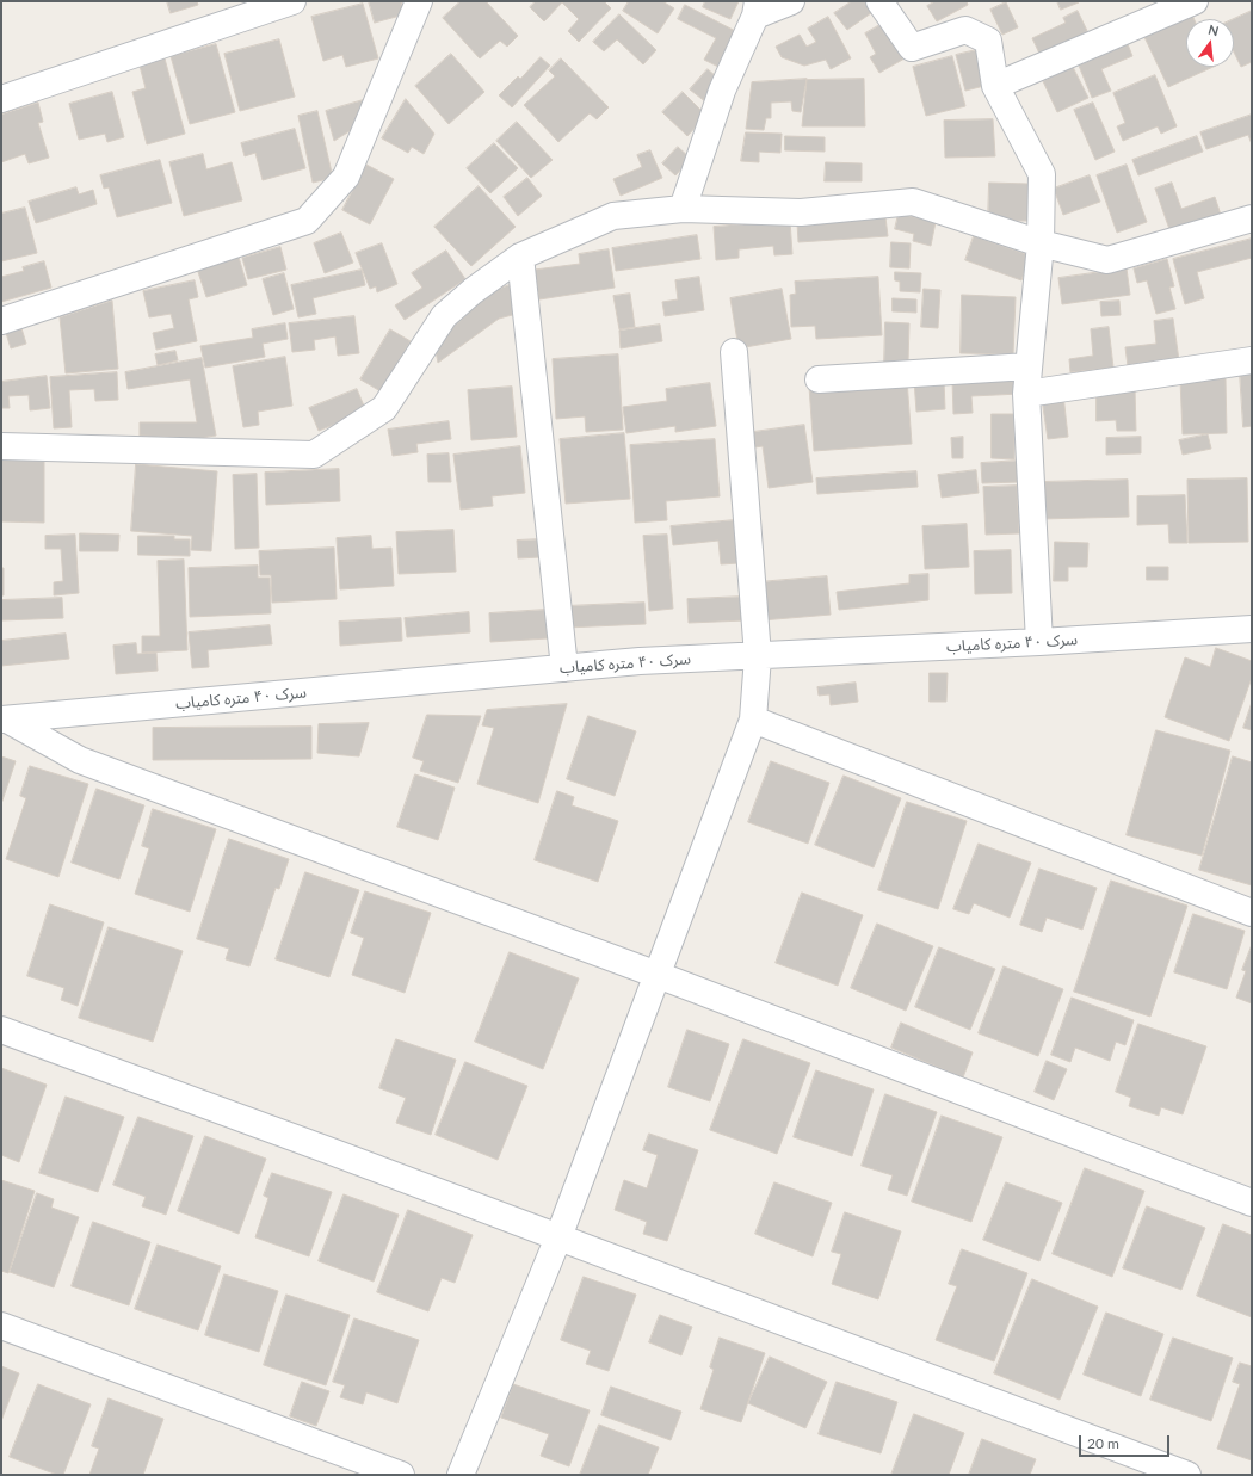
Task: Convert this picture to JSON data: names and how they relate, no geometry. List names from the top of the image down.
{
  "streets": {
    "street": ["سرک ۴۰ متره کامیاب"]
  },
  "scale_bar": "20 m",
  "north": "top"
}
